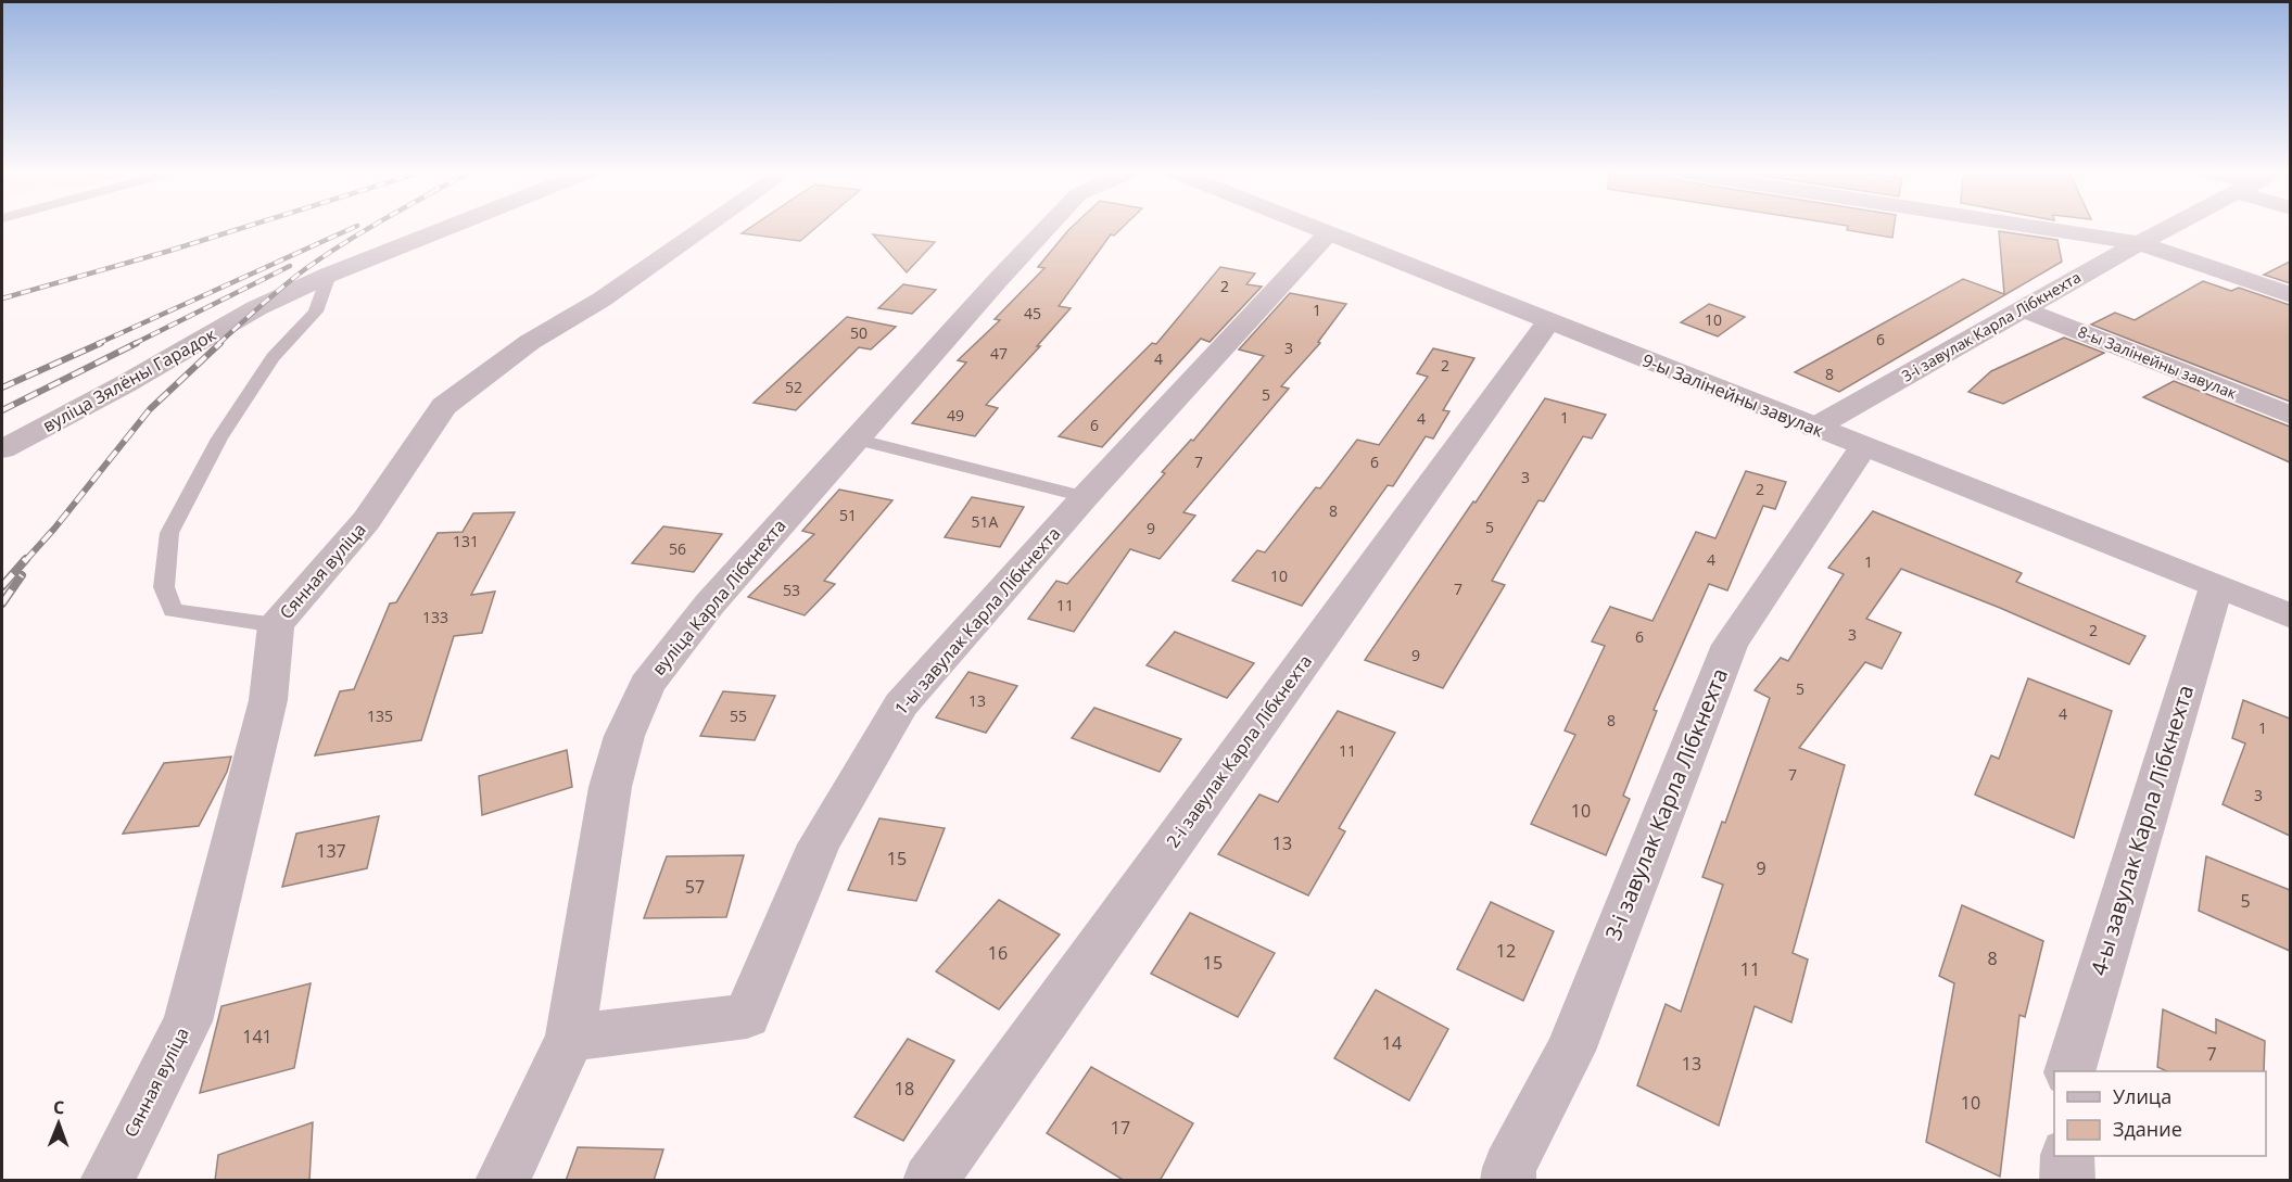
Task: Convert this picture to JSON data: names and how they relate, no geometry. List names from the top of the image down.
{
  "streets": {
    "street": [
      "3-і завулак Карла Лібкнехта",
      "8-ы Залінейны завулак",
      "вуліца Зялёны Гарадок",
      "9-ы Залінейны завулак",
      "Сянная вуліца",
      "вуліца Карла Лібкнехта",
      "1-ы завулак Карла Лібкнехта",
      "2-і завулак Карла Лібкнехта",
      "4-ы завулак Карла Лібкнехта"
    ]
  },
  "crossings": [
    ["3-і завулак Карла Лібкнехта", "8-ы Залінейны завулак"],
    ["3-і завулак Карла Лібкнехта", "9-ы Залінейны завулак"],
    ["9-ы Залінейны завулак", "1-ы завулак Карла Лібкнехта"],
    ["9-ы Залінейны завулак", "2-і завулак Карла Лібкнехта"],
    ["9-ы Залінейны завулак", "4-ы завулак Карла Лібкнехта"],
    ["вуліца Карла Лібкнехта", "1-ы завулак Карла Лібкнехта"]
  ],
  "house_numbers": [
    "2",
    "1",
    "45",
    "10",
    "50",
    "6",
    "3",
    "47",
    "4",
    "2",
    "8",
    "52",
    "5",
    "49",
    "1",
    "4",
    "6",
    "7",
    "6",
    "3",
    "2",
    "8",
    "51",
    "51А",
    "5",
    "9",
    "131",
    "56",
    "4",
    "1",
    "10",
    "7",
    "53",
    "11",
    "133",
    "2",
    "3",
    "6",
    "9",
    "5",
    "13",
    "4",
    "135",
    "55",
    "8",
    "1",
    "11",
    "7",
    "3",
    "10",
    "13",
    "137",
    "15",
    "9",
    "57",
    "5",
    "12",
    "16",
    "8",
    "15",
    "11",
    "141",
    "14",
    "7",
    "13",
    "18",
    "10",
    "17"
  ],
  "legend": ["Улица", "Здание"],
  "north": "top"
}
